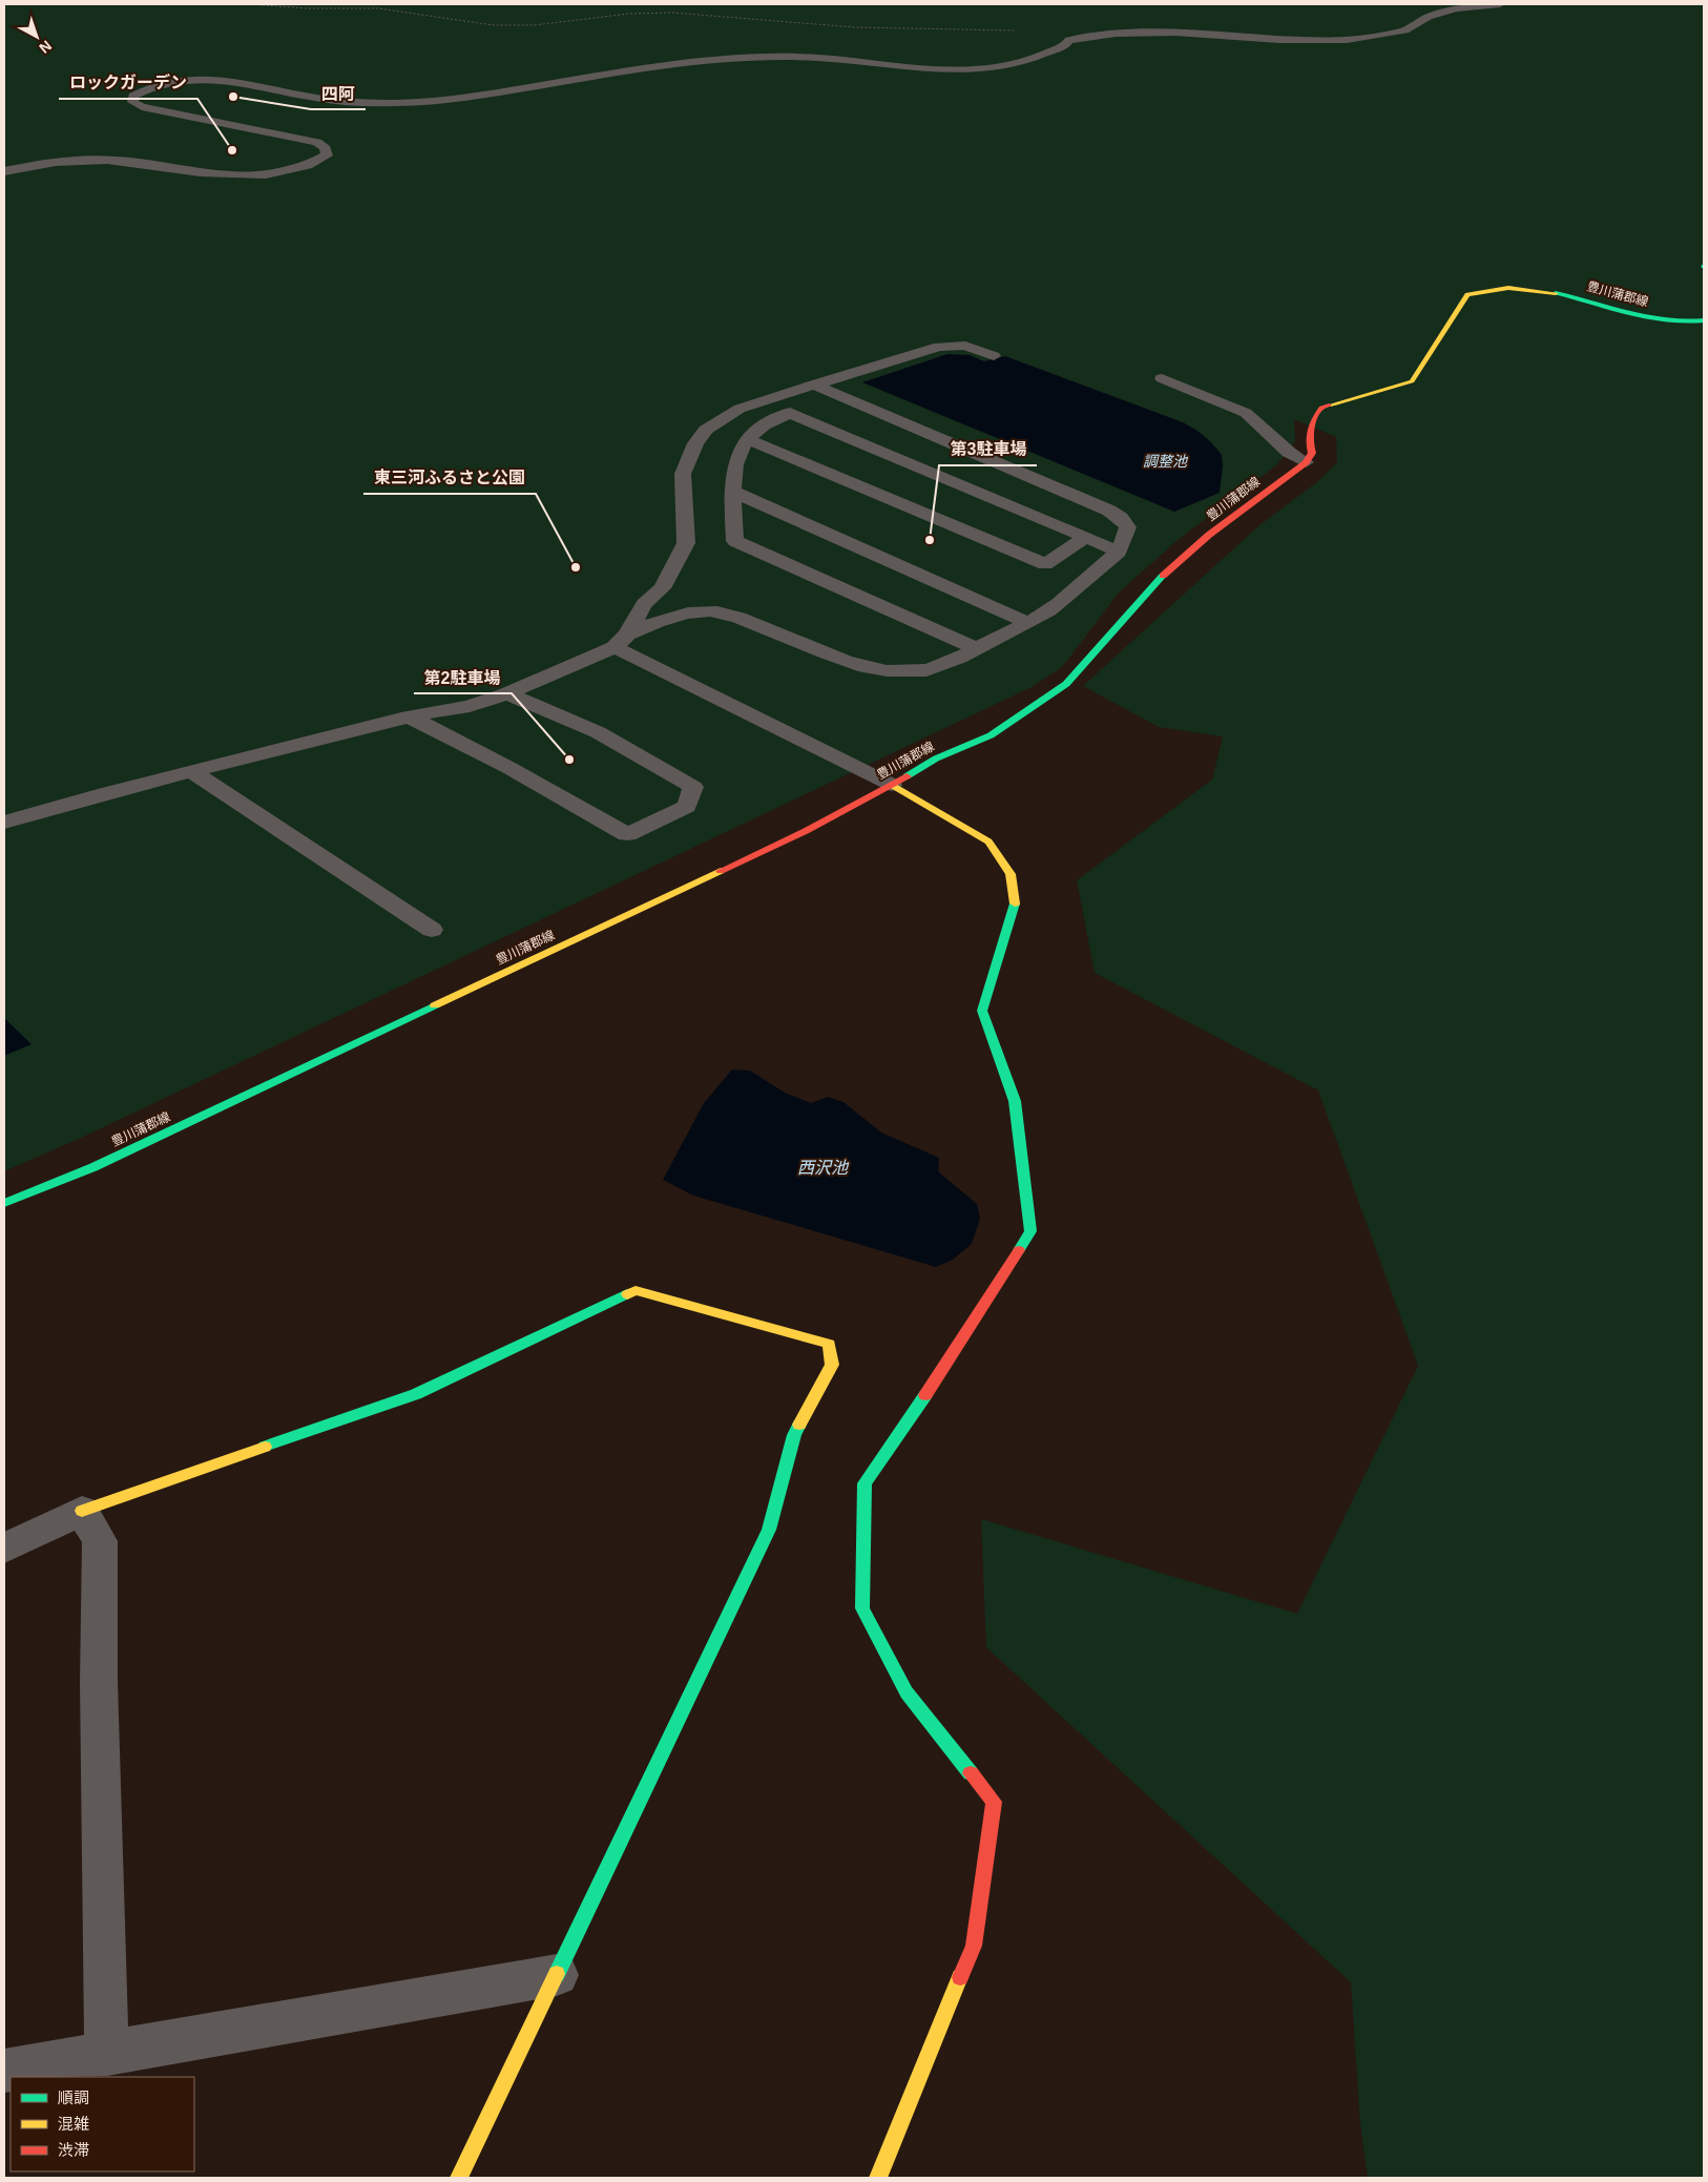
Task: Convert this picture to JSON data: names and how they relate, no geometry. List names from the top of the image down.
{
  "streets": {
    "main road": ["豊川蒲郡線"]
  },
  "water": ["調整池", "西沢池"],
  "places": [
    "四阿",
    "ロックガーデン",
    "第3駐車場",
    "東三河ふるさと公園",
    "第2駐車場"
  ],
  "legend": ["順調", "混雑", "渋滞"],
  "north": "bottom right"
}
